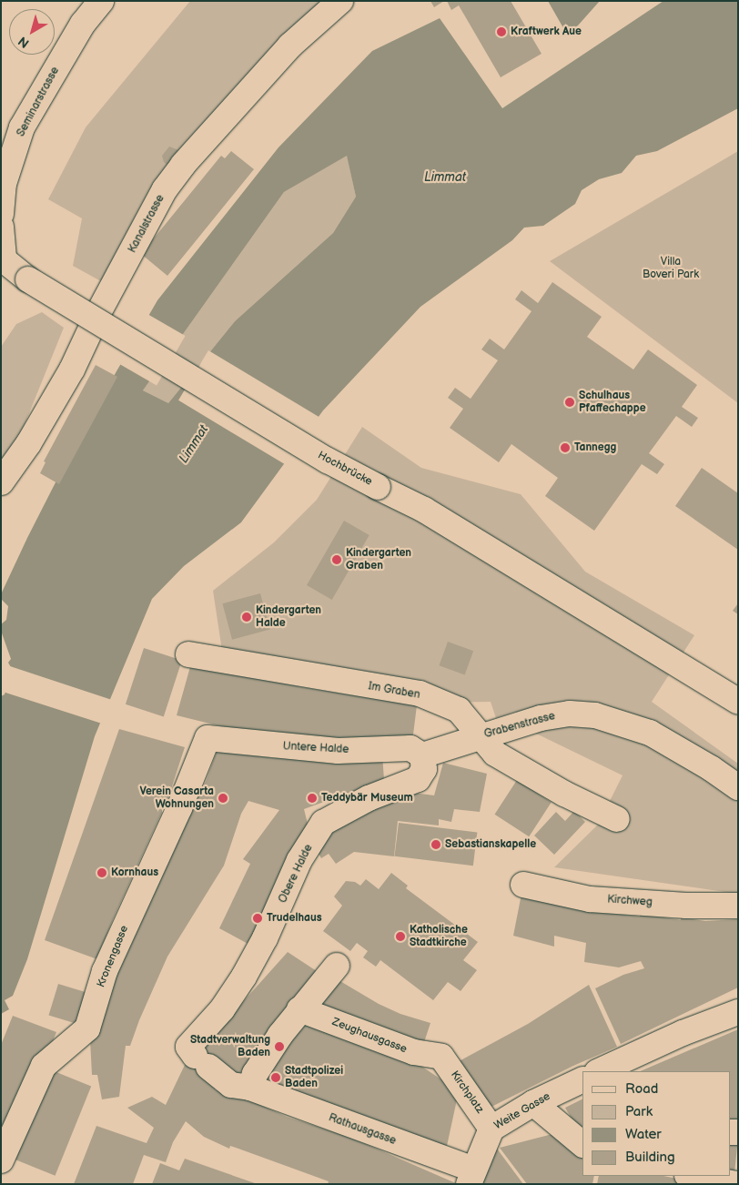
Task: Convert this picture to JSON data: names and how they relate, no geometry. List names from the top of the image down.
{
  "streets": {
    "street": [
      "Seminarstrasse",
      "Kanalstrasse",
      "Hochbrücke",
      "Im Graben",
      "Grabenstrasse",
      "Untere Halde",
      "Obere Halde",
      "Kirchweg",
      "Kronengasse",
      "Zeughausgasse",
      "Kirchplatz",
      "Weite Gasse",
      "Rathausgasse"
    ]
  },
  "crossings": [
    ["Im Graben", "Grabenstrasse"],
    ["Grabenstrasse", "Untere Halde"],
    ["Grabenstrasse", "Obere Halde"],
    ["Untere Halde", "Obere Halde"],
    ["Untere Halde", "Kronengasse"],
    ["Obere Halde", "Rathausgasse"],
    ["Zeughausgasse", "Kirchplatz"],
    ["Kirchplatz", "Weite Gasse"],
    ["Weite Gasse", "Rathausgasse"]
  ],
  "water": ["Limmat"],
  "parks": ["Villa Boveri Park"],
  "places": [
    "Kraftwerk Aue",
    "Schulhaus Pfaffechappe",
    "Tannegg",
    "Kindergarten Graben",
    "Kindergarten Halde",
    "Verein Casarta Wohnungen",
    "Teddybär Museum",
    "Sebastianskapelle",
    "Kornhaus",
    "Trudelhaus",
    "Katholische Stadtkirche",
    "Stadtverwaltung Baden",
    "Stadtpolizei Baden"
  ],
  "legend": [
    "Road",
    "Park",
    "Water",
    "Building"
  ],
  "north": "bottom left"
}
